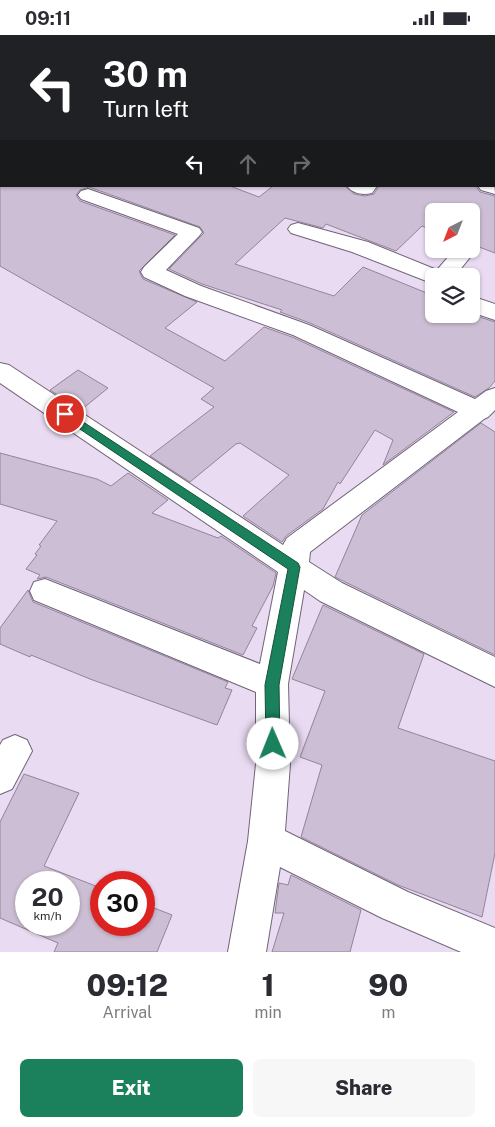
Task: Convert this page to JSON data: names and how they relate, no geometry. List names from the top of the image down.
{
  "north": "bottom left",
  "page": {
    "status": "09:11",
    "turn": ["30 m", "Turn left"],
    "speed": "20 km/h",
    "limit": "30",
    "eta": [
      "09:12",
      "Arrival",
      "1",
      "min",
      "90",
      "m"
    ],
    "buttons": ["Exit", "Share"]
  }
}
